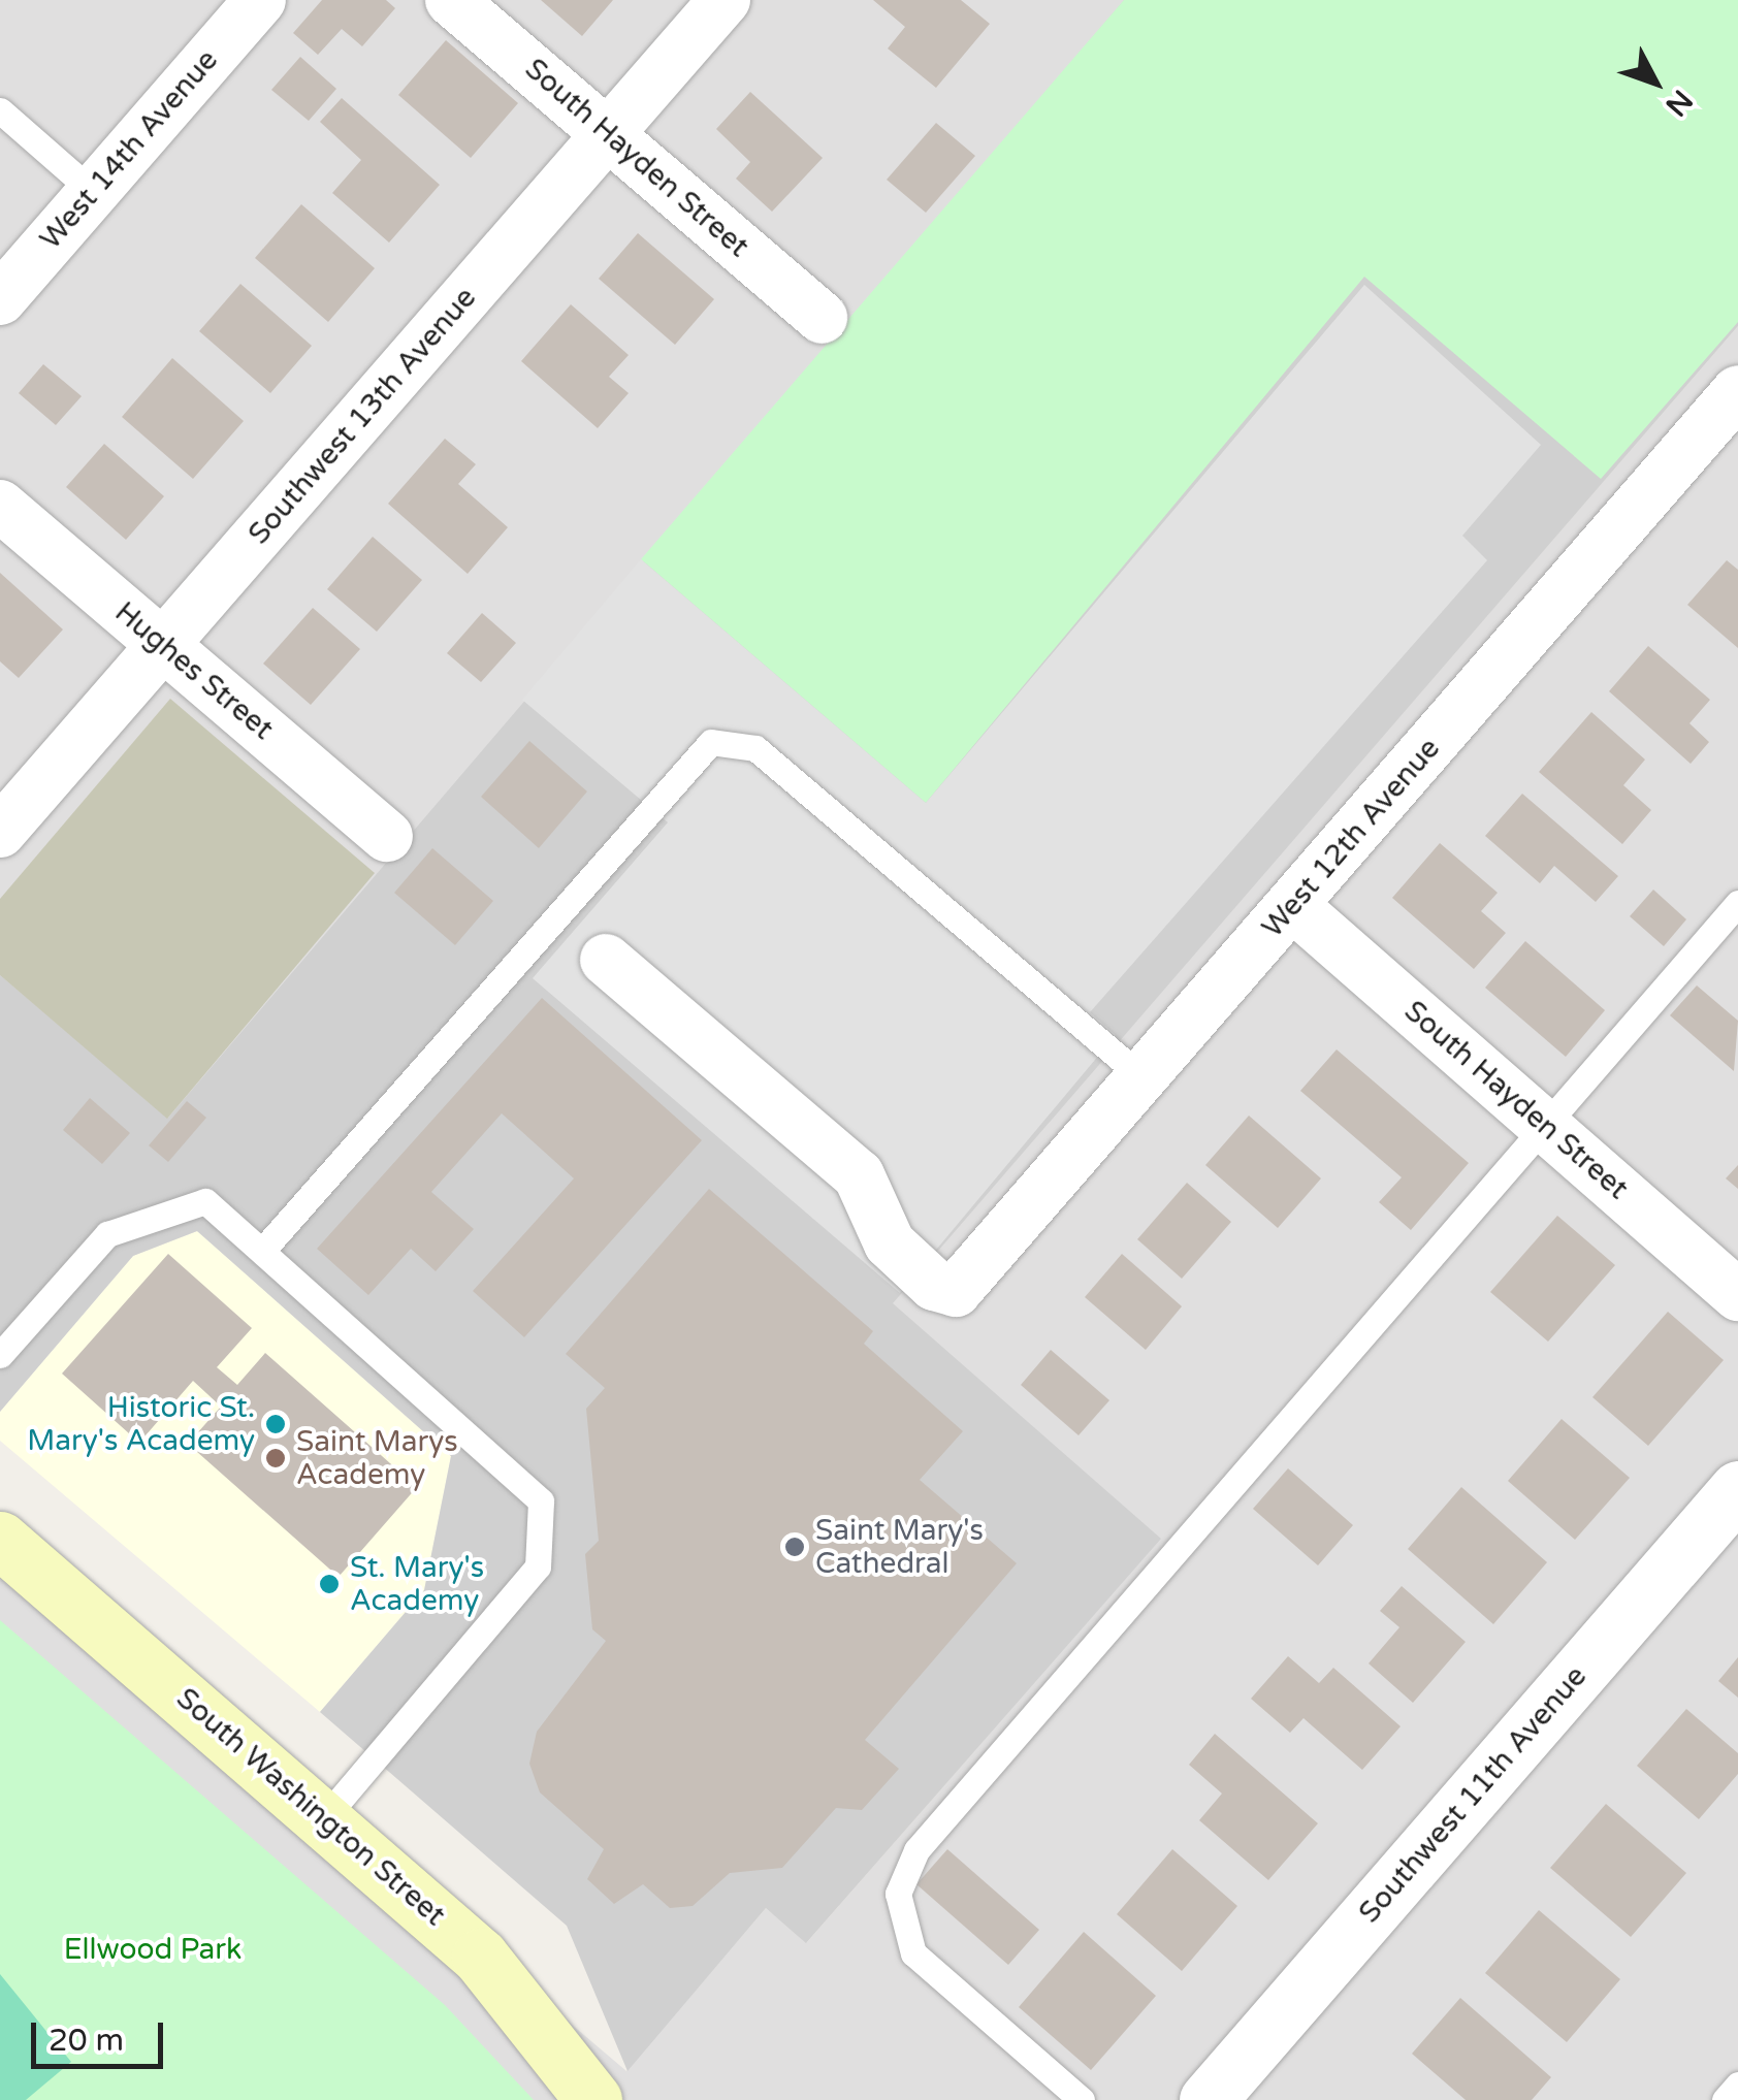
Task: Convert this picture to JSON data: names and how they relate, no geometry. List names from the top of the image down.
{
  "streets": {
    "main road": ["South Washington Street"],
    "street": [
      "West 14th Avenue",
      "South Hayden Street",
      "Southwest 13th Avenue",
      "Hughes Street",
      "West 12th Avenue",
      "Southwest 11th Avenue"
    ]
  },
  "crossings": [
    ["South Hayden Street", "Southwest 13th Avenue"],
    ["South Hayden Street", "West 12th Avenue"],
    ["Southwest 13th Avenue", "Hughes Street"]
  ],
  "parks": ["Ellwood Park"],
  "places": [
    "Historic St. Mary's Academy",
    "Saint Marys Academy",
    "Saint Mary's Cathedral",
    "St. Mary's Academy"
  ],
  "scale_bar": "20 m",
  "north": "bottom right"
}
